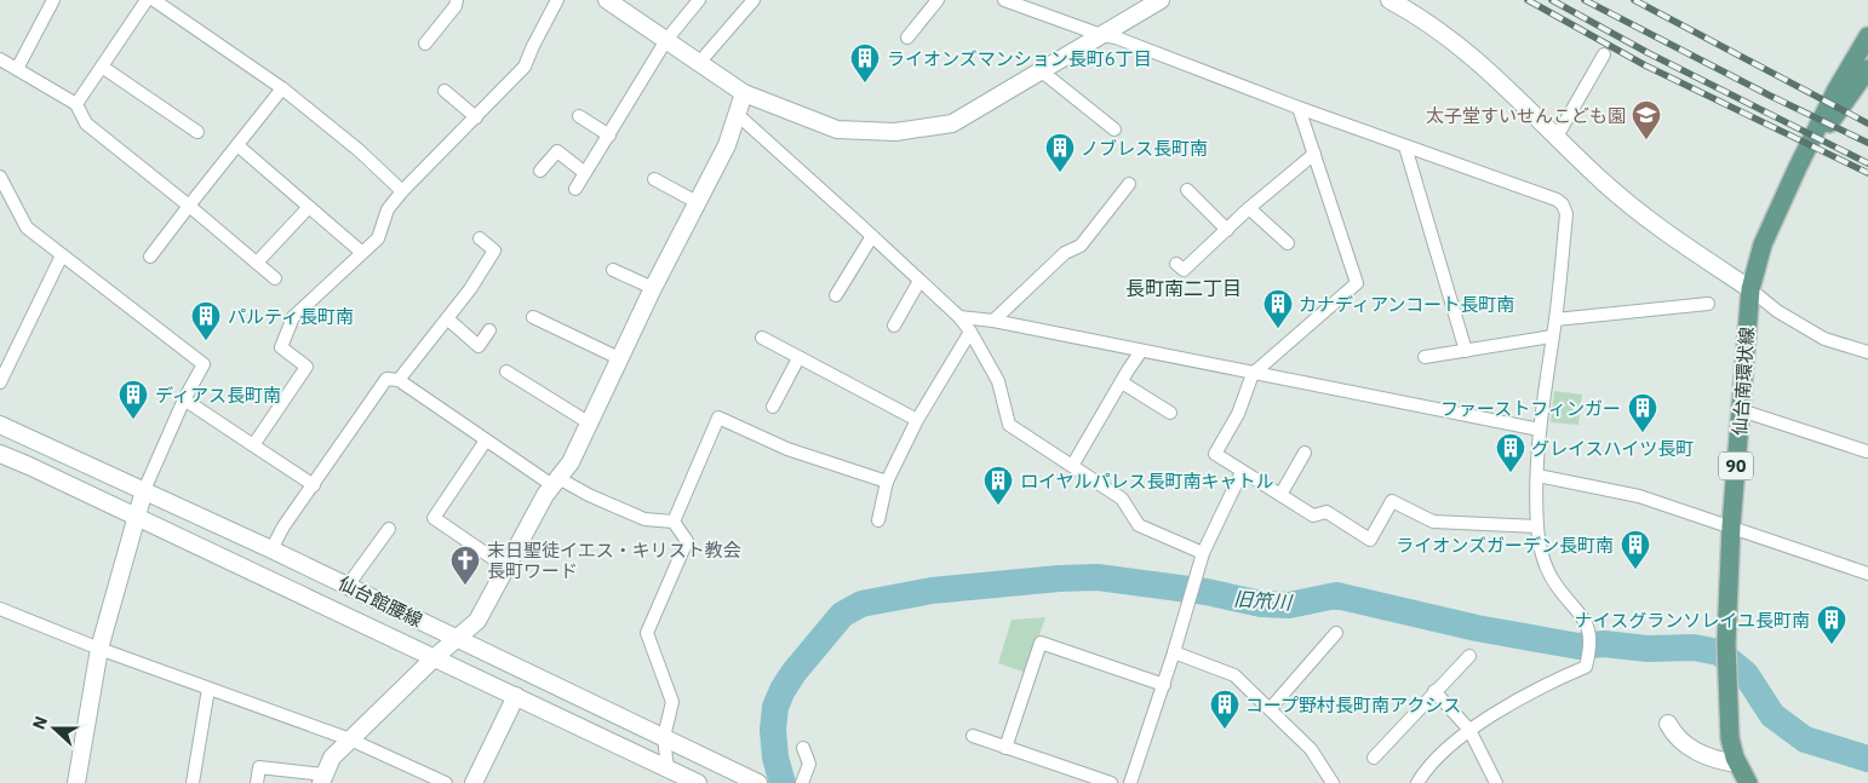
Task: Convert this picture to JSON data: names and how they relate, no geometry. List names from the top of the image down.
{
  "streets": {
    "main road": ["仙台南環状線", "90"],
    "street": ["仙台館腰線"]
  },
  "districts": ["長町南二丁目"],
  "water": ["旧笊川"],
  "places": {
    "building": [
      "ライオンズマンション長町6丁目",
      "ノブレス長町南",
      "カナディアンコート長町南",
      "パルティ長町南",
      "ディアス長町南",
      "ファーストフィンガー",
      "グレイスハイツ長町",
      "ロイヤルパレス長町南キャトル",
      "ライオンズガーデン長町南",
      "ナイスグランソレイユ長町南",
      "コープ野村長町南アクシス"
    ],
    "school or university": ["太子堂すいせんこども園"],
    "church": ["末日聖徒イエス・キリスト教会 長町ワード"]
  },
  "north": "left"
}
